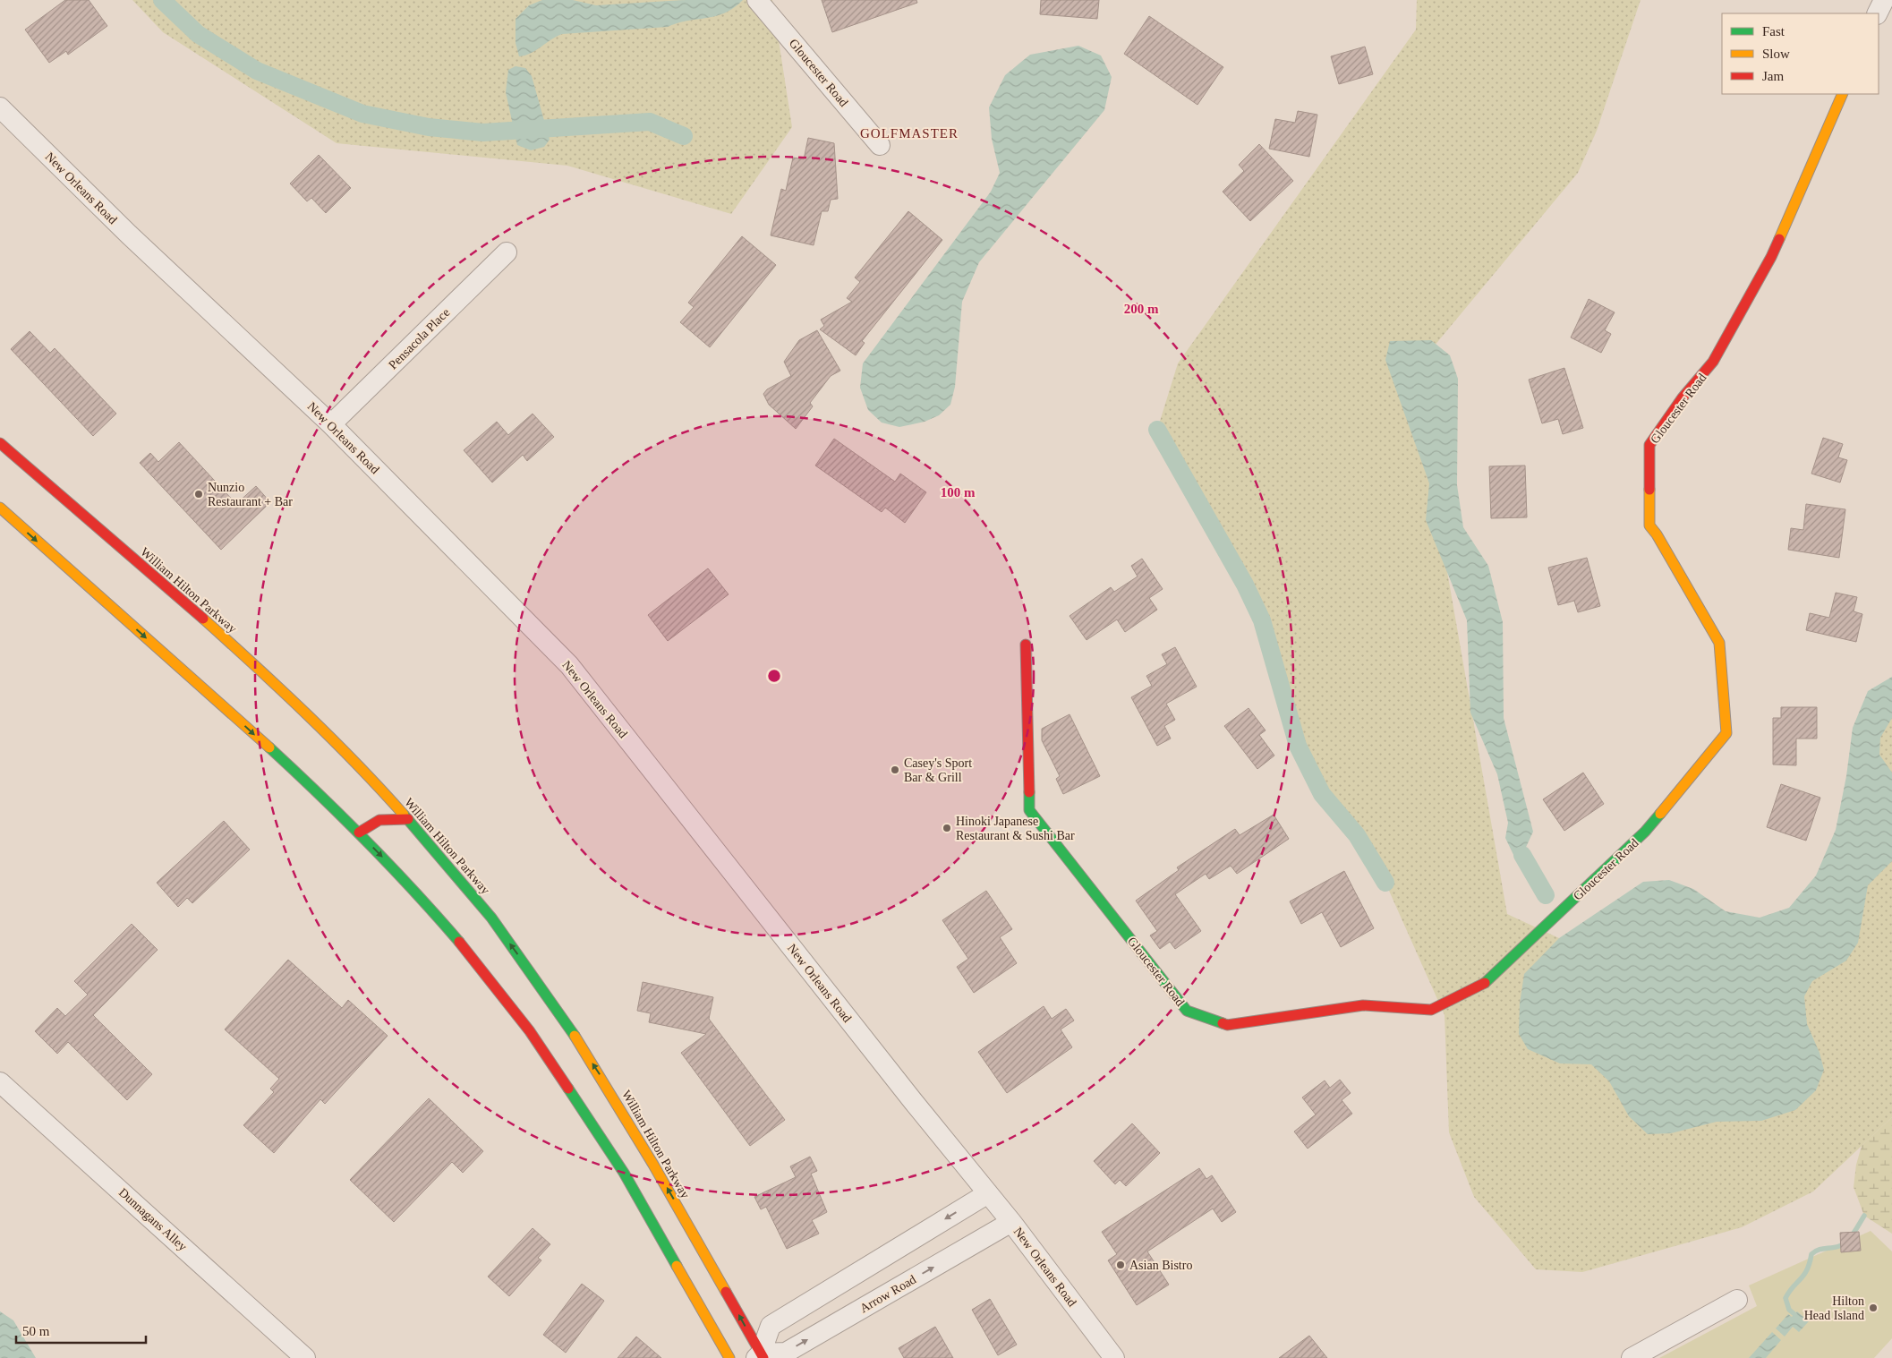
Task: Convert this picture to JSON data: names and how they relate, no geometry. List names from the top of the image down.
{
  "streets": {
    "main road": ["Gloucester Road", "William Hilton Parkway"],
    "street": [
      "New Orleans Road",
      "Pensacola Place",
      "Dunnagans Alley",
      "Arrow Road"
    ]
  },
  "crossings": [
    ["New Orleans Road", "Pensacola Place"],
    ["New Orleans Road", "Arrow Road"],
    ["William Hilton Parkway", "Arrow Road"]
  ],
  "districts": ["GOLFMASTER"],
  "places": [
    "Nunzio Restaurant + Bar",
    "Casey's Sport Bar & Grill",
    "Hinoki Japanese Restaurant & Sushi Bar",
    "Asian Bistro",
    "Hilton Head Island"
  ],
  "legend": ["Fast", "Slow", "Jam"],
  "scale_bar": "50 m",
  "rings": ["200 m", "100 m"]
}
